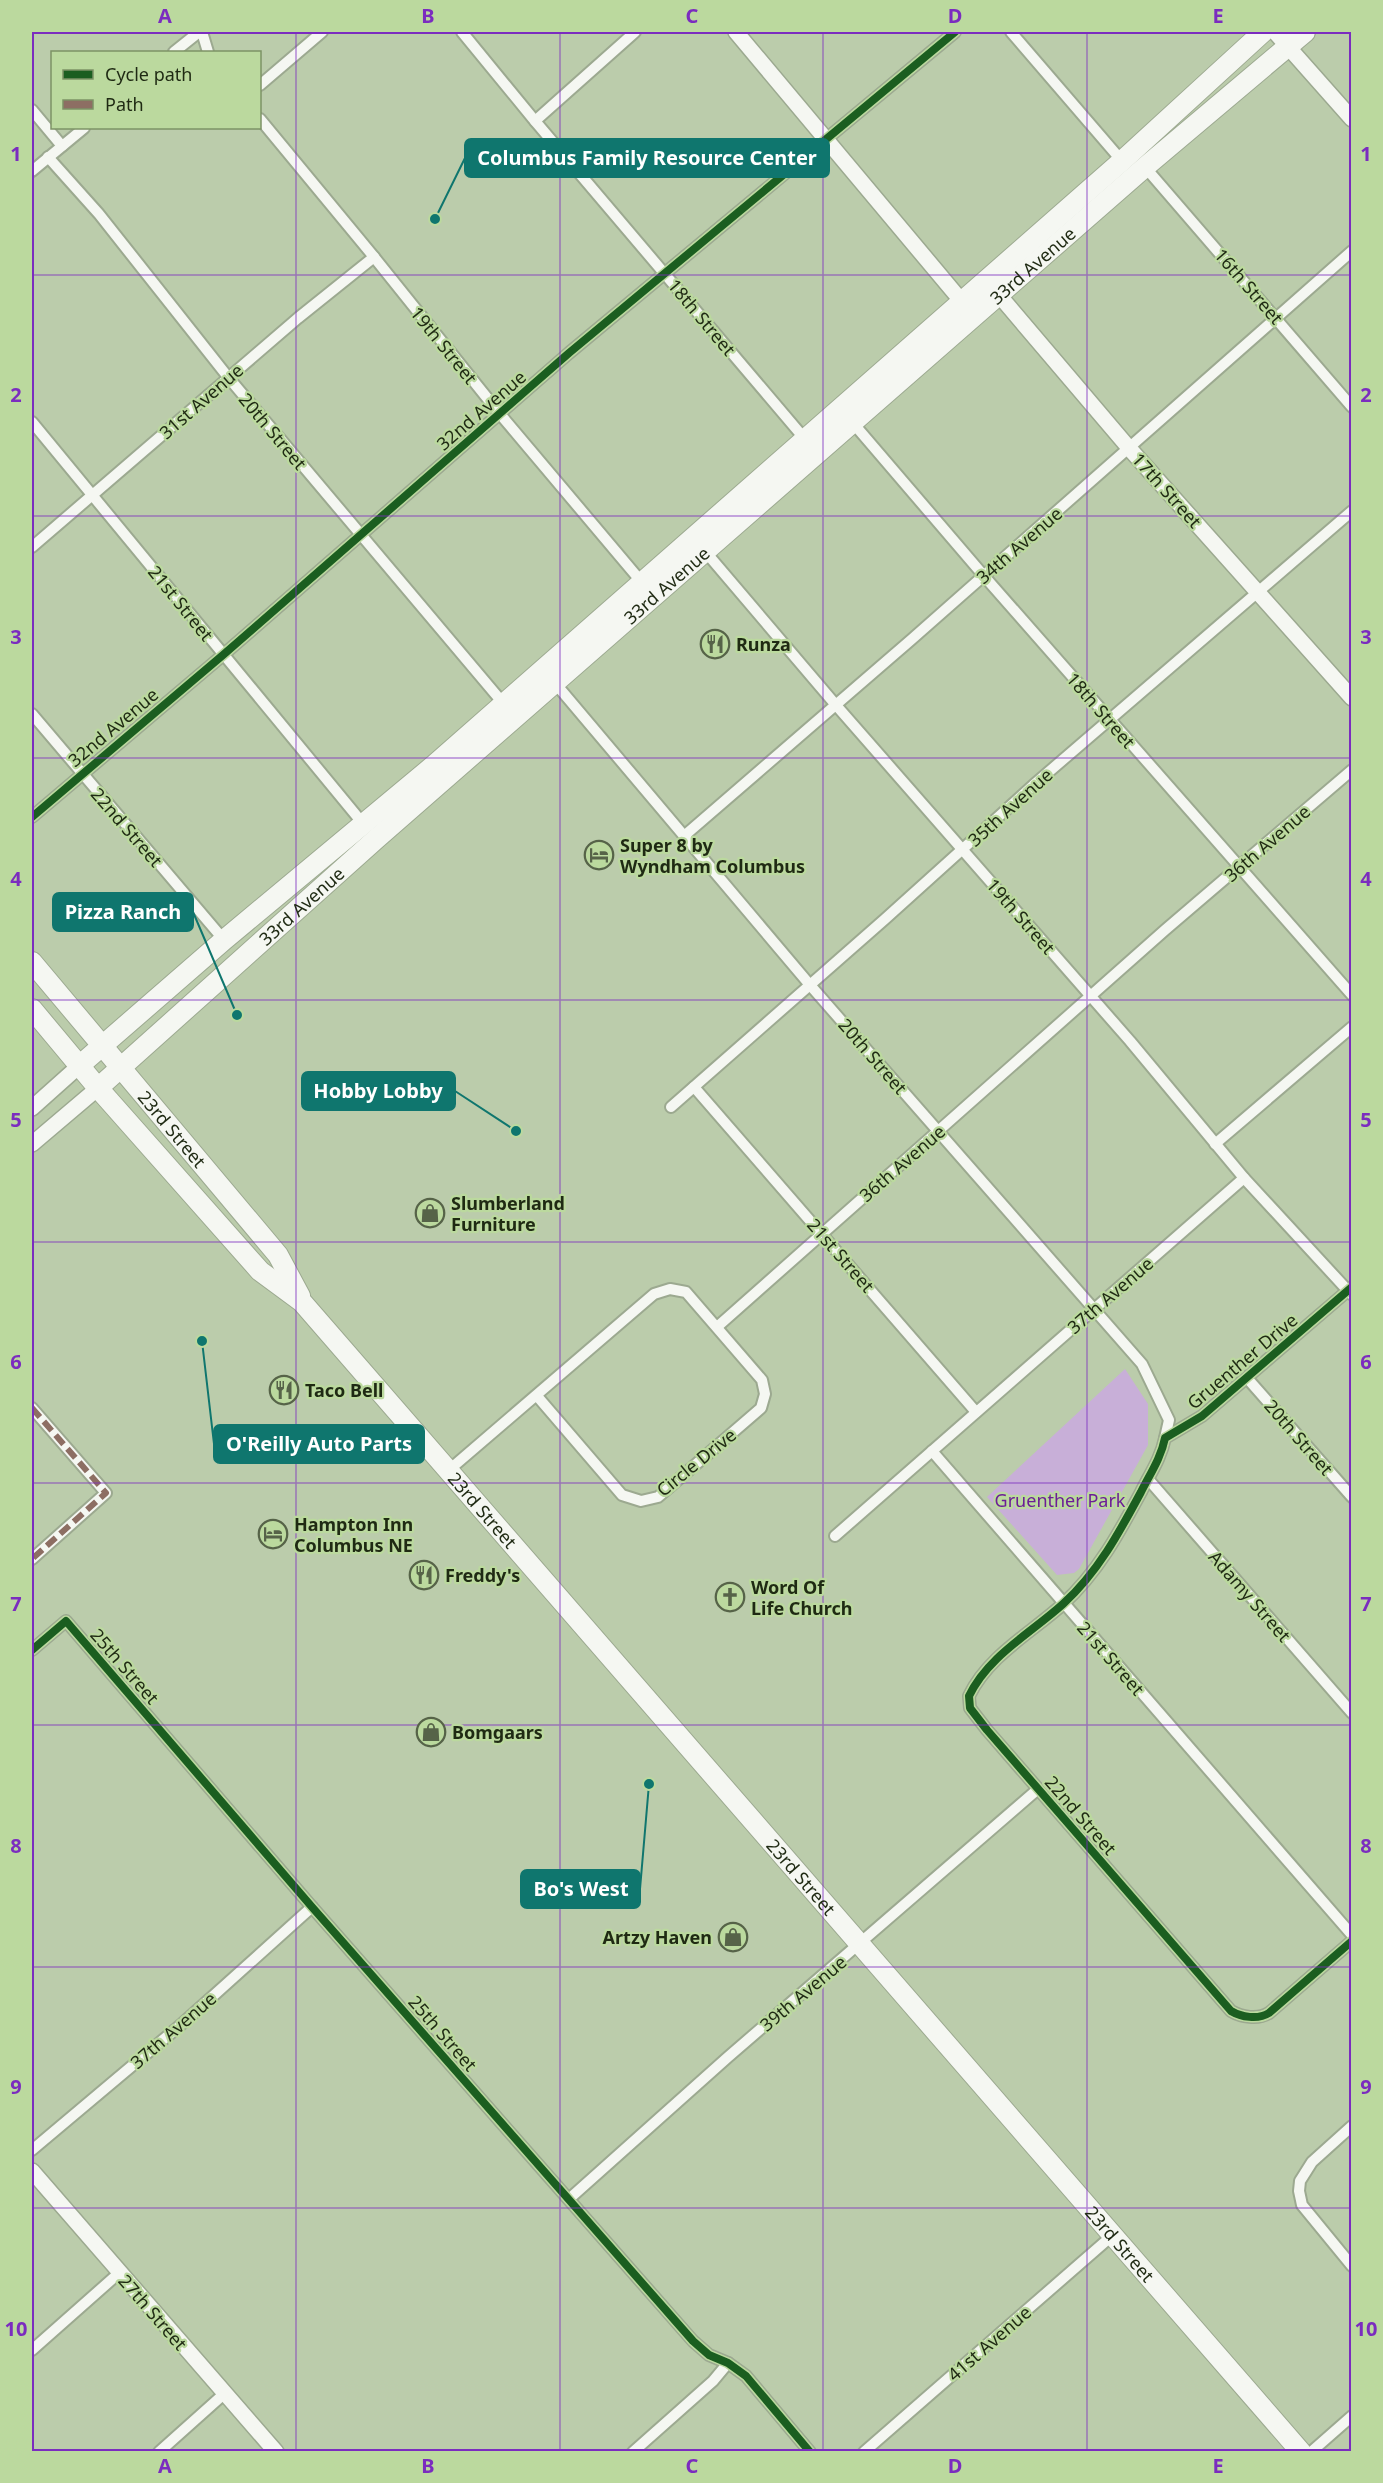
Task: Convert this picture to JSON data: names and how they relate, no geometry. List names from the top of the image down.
{
  "streets": {
    "highway": ["33rd Avenue", "23rd Street"],
    "street": [
      "16th Street",
      "18th Street",
      "19th Street",
      "31st Avenue",
      "32nd Avenue",
      "20th Street",
      "17th Street",
      "34th Avenue",
      "21st Street",
      "35th Avenue",
      "22nd Street",
      "36th Avenue",
      "37th Avenue",
      "Gruenther Drive",
      "Circle Drive",
      "Adamy Street",
      "25th Street",
      "39th Avenue",
      "27th Street",
      "41st Avenue"
    ]
  },
  "crossings": [
    ["33rd Avenue", "16th Street"],
    ["33rd Avenue", "18th Street"],
    ["33rd Avenue", "19th Street"],
    ["33rd Avenue", "20th Street"],
    ["33rd Avenue", "17th Street"],
    ["33rd Avenue", "21st Street"],
    ["33rd Avenue", "22nd Street"],
    ["33rd Avenue", "23rd Street"],
    ["16th Street", "34th Avenue"],
    ["18th Street", "32nd Avenue"],
    ["18th Street", "34th Avenue"],
    ["18th Street", "35th Avenue"],
    ["18th Street", "36th Avenue"],
    ["19th Street", "31st Avenue"],
    ["19th Street", "32nd Avenue"],
    ["19th Street", "34th Avenue"],
    ["19th Street", "35th Avenue"],
    ["19th Street", "36th Avenue"],
    ["19th Street", "37th Avenue"],
    ["19th Street", "Gruenther Drive"],
    ["31st Avenue", "20th Street"],
    ["31st Avenue", "21st Street"],
    ["32nd Avenue", "20th Street"],
    ["32nd Avenue", "21st Street"],
    ["32nd Avenue", "22nd Street"],
    ["20th Street", "34th Avenue"],
    ["20th Street", "35th Avenue"],
    ["20th Street", "36th Avenue"],
    ["20th Street", "37th Avenue"],
    ["20th Street", "Gruenther Drive"],
    ["17th Street", "34th Avenue"],
    ["17th Street", "35th Avenue"],
    ["21st Street", "35th Avenue"],
    ["21st Street", "22nd Street"],
    ["21st Street", "36th Avenue"],
    ["21st Street", "37th Avenue"],
    ["22nd Street", "39th Avenue"],
    ["36th Avenue", "Circle Drive"],
    ["23rd Street", "39th Avenue"],
    ["23rd Street", "41st Avenue"],
    ["37th Avenue", "25th Street"],
    ["25th Street", "39th Avenue"]
  ],
  "parks": ["Gruenther Park"],
  "places": {
    "other": [
      "Columbus Family Resource Center",
      "Pizza Ranch",
      "Hobby Lobby",
      "O'Reilly Auto Parts",
      "Bo's West"
    ],
    "restaurant": ["Runza", "Taco Bell", "Freddy's"],
    "hotel": ["Super 8 by Wyndham Columbus", "Hampton Inn Columbus NE"],
    "shop": ["Slumberland Furniture", "Bomgaars", "Artzy Haven"],
    "church": ["Word Of Life Church"]
  },
  "legend": ["Cycle path", "Path"],
  "grid": {
    "columns": [
      "A",
      "B",
      "C",
      "D",
      "E"
    ],
    "rows": [
      "1",
      "2",
      "3",
      "4",
      "5",
      "6",
      "7",
      "8",
      "9",
      "10"
    ]
  }
}
